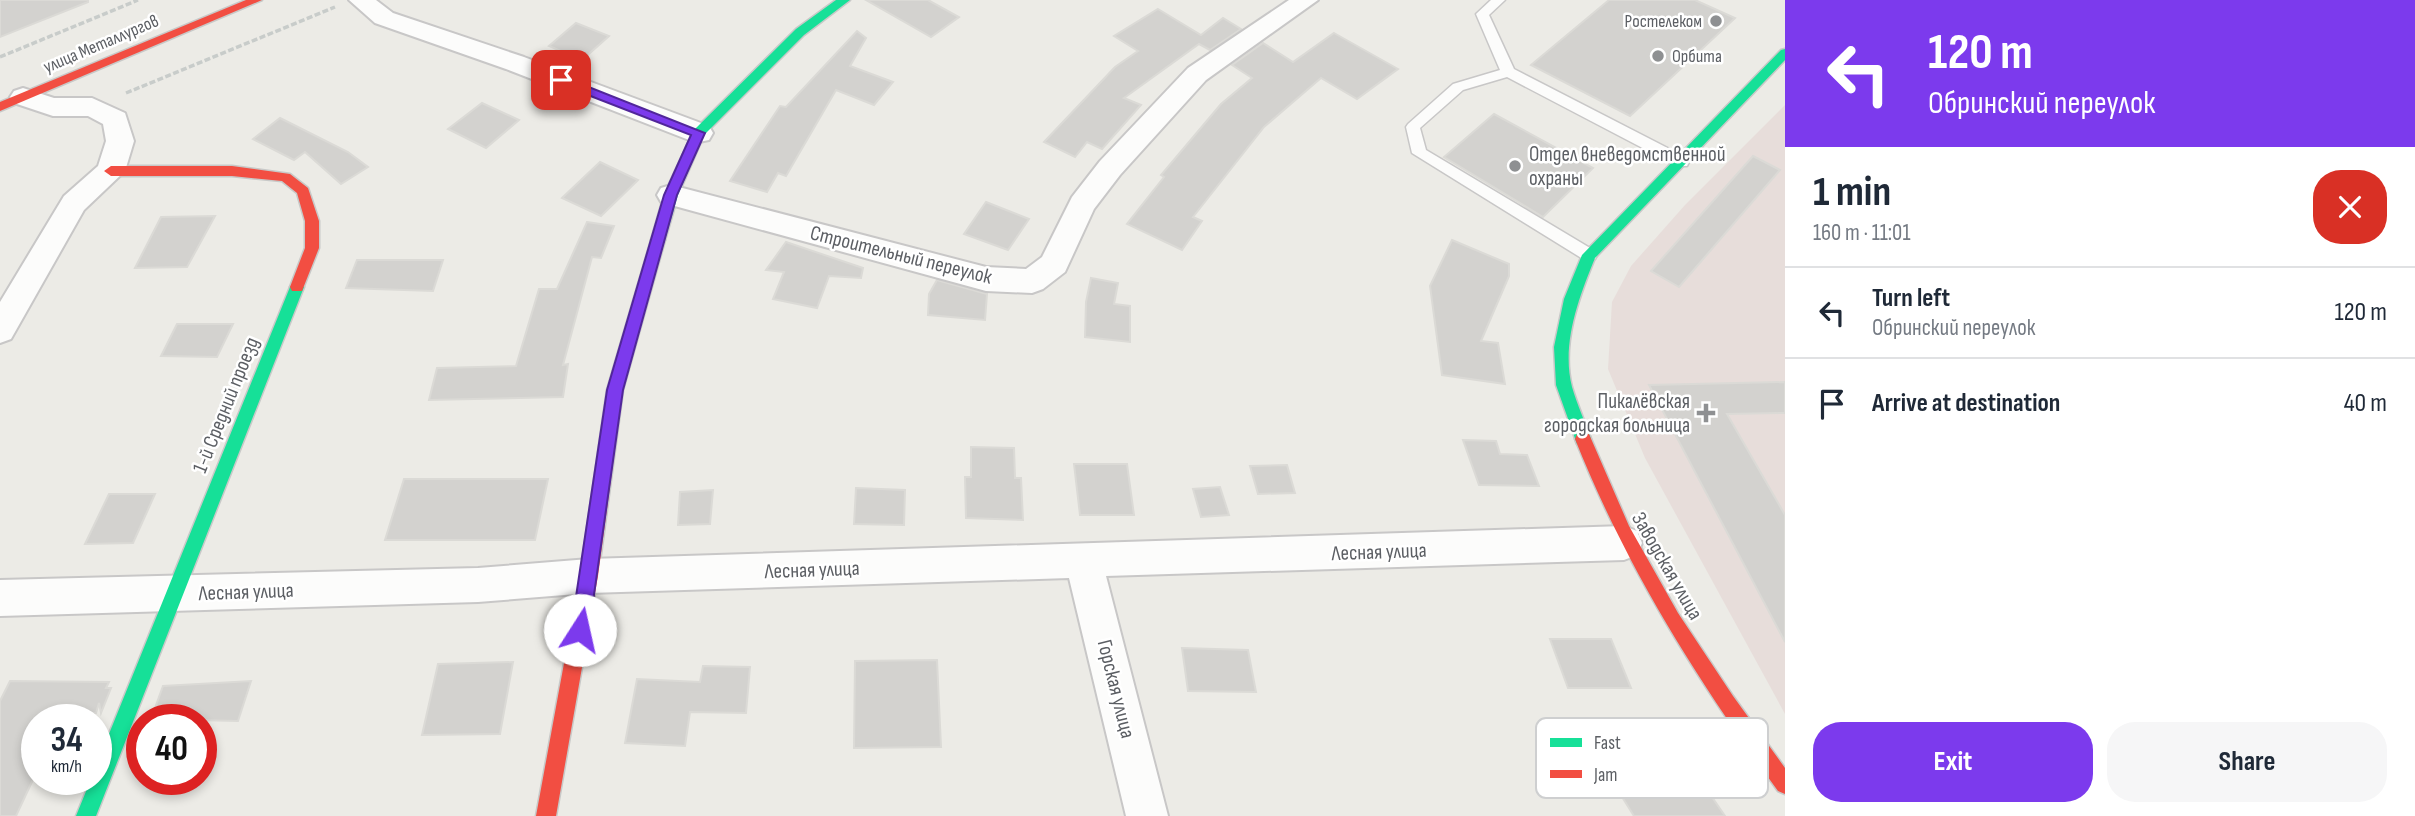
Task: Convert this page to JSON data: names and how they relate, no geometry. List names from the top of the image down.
{
  "streets": {
    "street": [
      "улица Металлургов",
      "Строительный переулок",
      "1-й Средний проезд",
      "Лесная улица",
      "Заводская улица",
      "Горская улица"
    ]
  },
  "crossings": [
    ["1-й Средний проезд", "Лесная улица"],
    ["Лесная улица", "Заводская улица"],
    ["Лесная улица", "Горская улица"]
  ],
  "places": {
    "other": ["Ростелеком", "Орбита", "Отдел вневедомственной охраны"],
    "health": ["Пикалёвская городская больница"]
  },
  "legend": ["Fast", "Jam"],
  "page": {
    "turn": ["120 m", "Обринский переулок"],
    "heading": ["1 min", "160 m · 11:01"],
    "list": [
      {
        "name": "Turn left",
        "note": "Обринский переулок",
        "value": "120 m"
      },
      {
        "name": "Arrive at destination",
        "value": "40 m"
      }
    ],
    "speed": "34 km/h",
    "limit": "40",
    "buttons": ["Exit", "Share"]
  }
}
